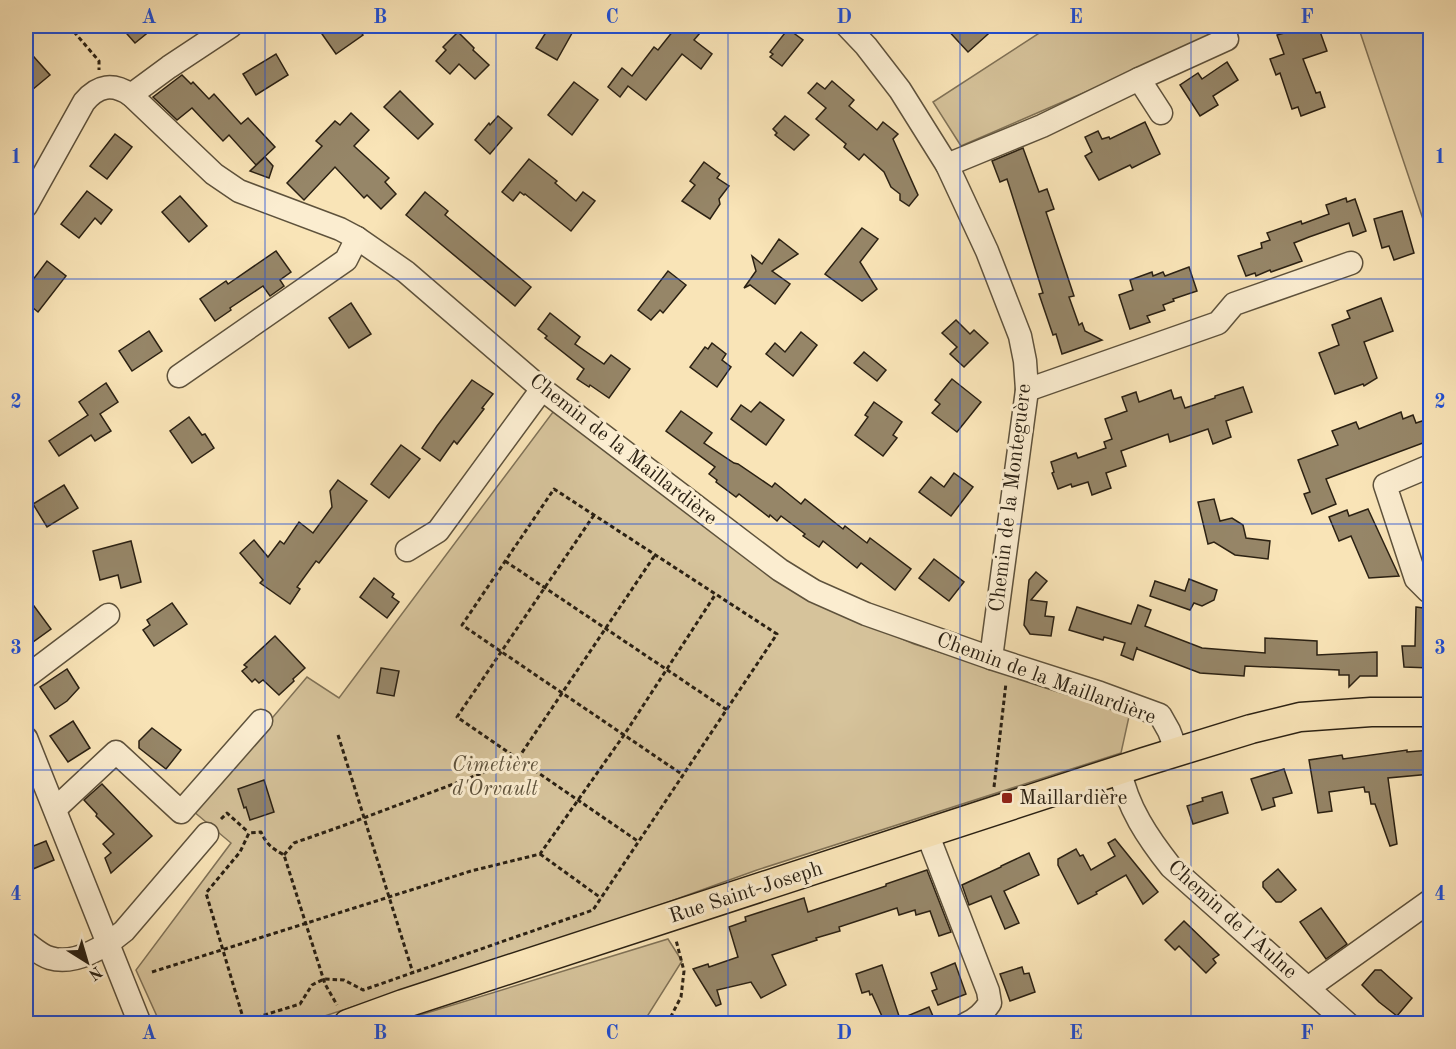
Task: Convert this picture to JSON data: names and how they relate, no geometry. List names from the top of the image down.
{
  "streets": {
    "main road": ["Rue Saint-Joseph"],
    "street": ["Chemin de la Maillardière", "Chemin de la Monteguère", "Chemin de l'Aulne"]
  },
  "crossings": [
    ["Chemin de la Maillardière", "Chemin de la Monteguère"],
    ["Chemin de la Maillardière", "Rue Saint-Joseph"],
    ["Rue Saint-Joseph", "Chemin de l'Aulne"]
  ],
  "parks": ["Cimetière d'Orvault"],
  "places": {
    "transit": ["Maillardière"]
  },
  "north": "bottom right",
  "grid": {
    "columns": [
      "A",
      "B",
      "C",
      "D",
      "E",
      "F"
    ],
    "rows": [
      "1",
      "2",
      "3",
      "4"
    ]
  }
}
